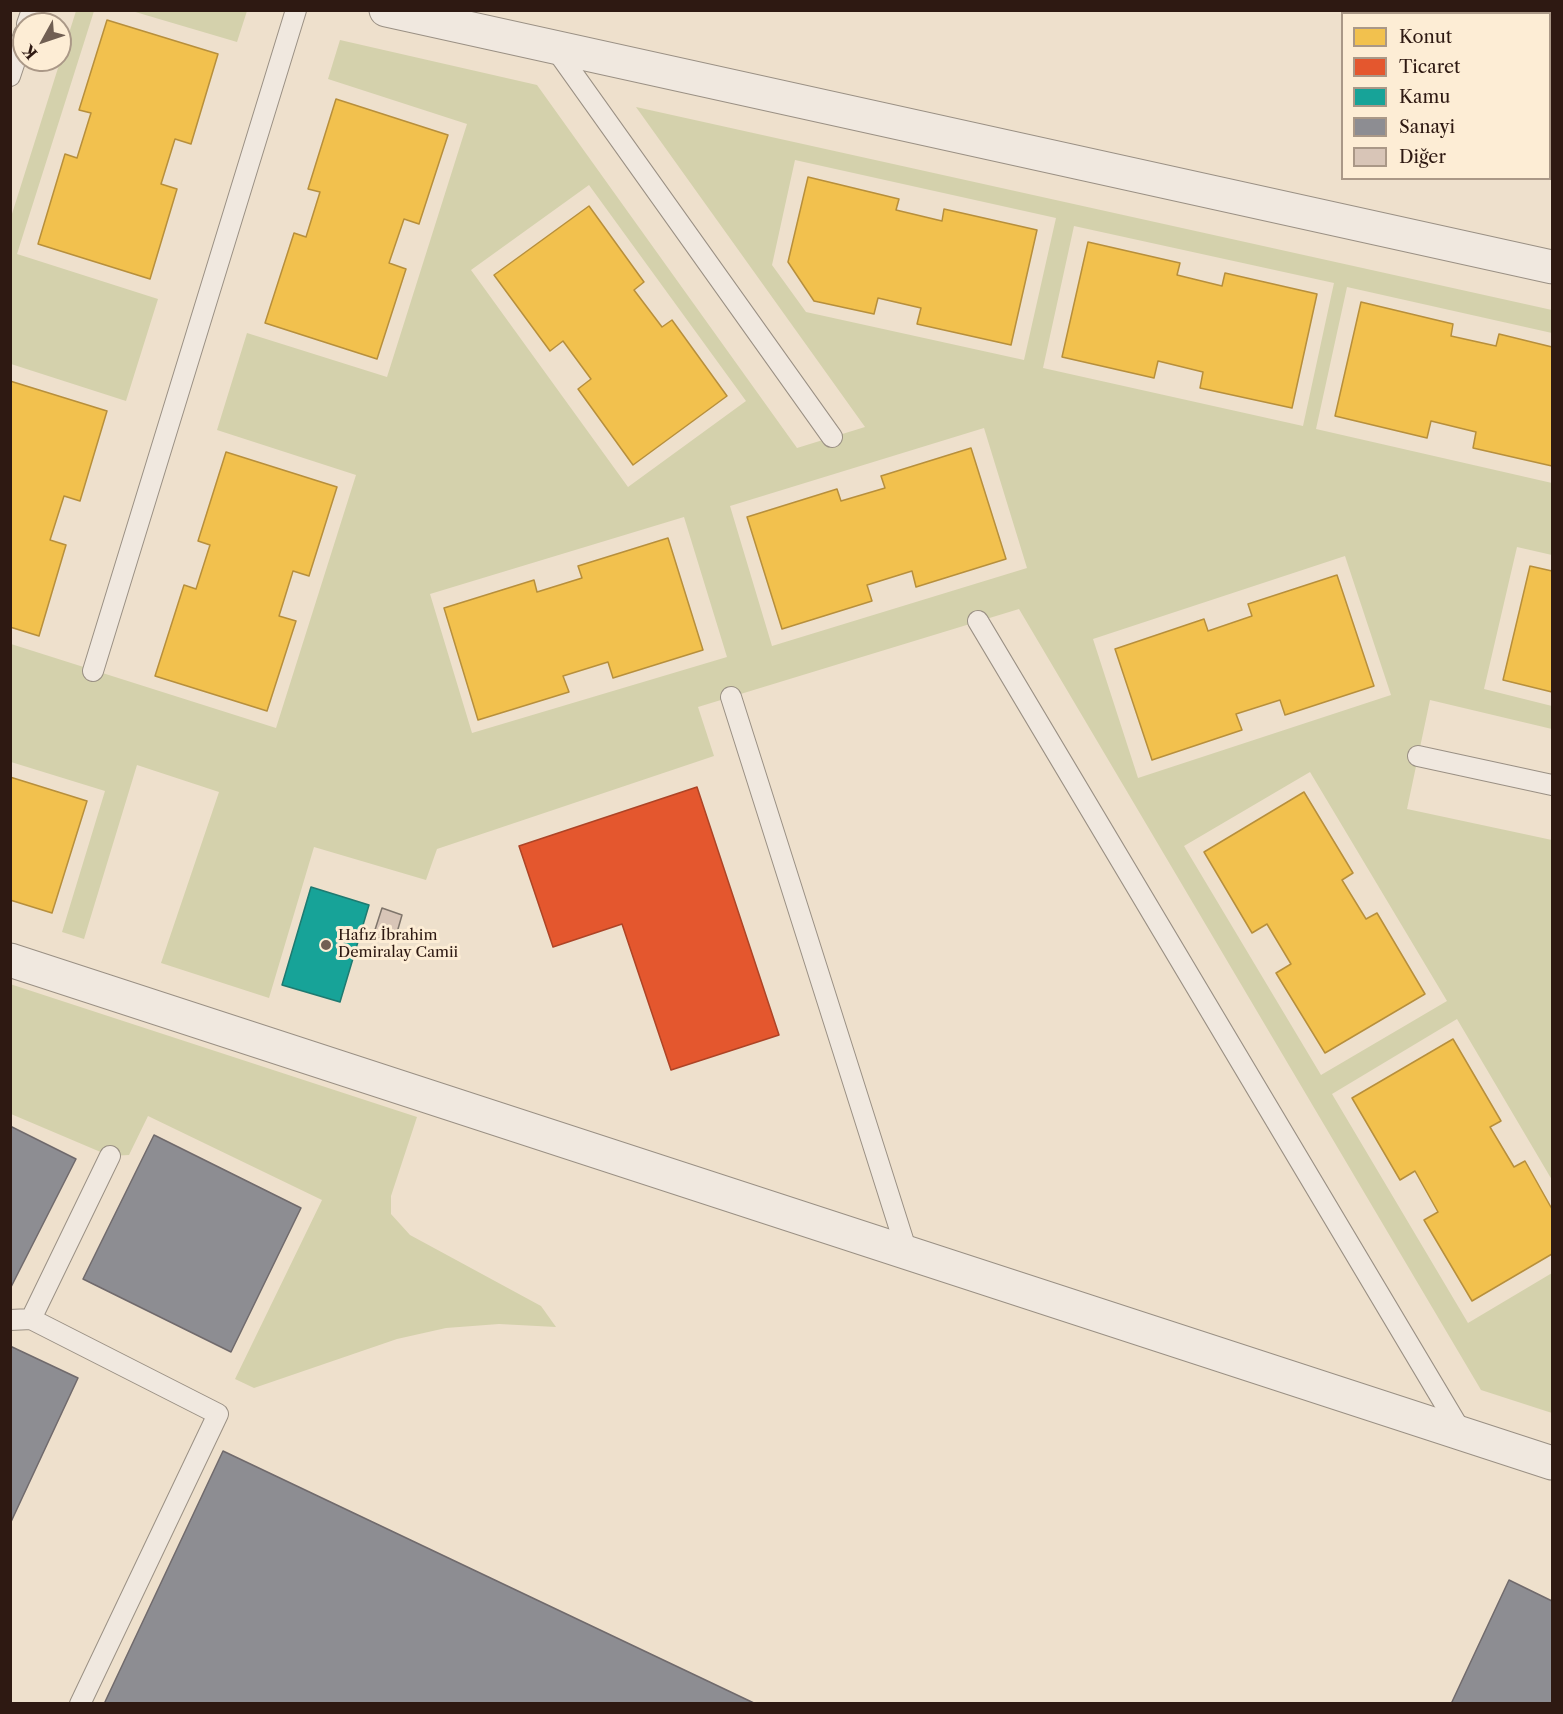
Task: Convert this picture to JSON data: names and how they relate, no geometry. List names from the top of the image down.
{
  "places": ["Hafız İbrahim Demiralay Camii"],
  "legend": [
    "Konut",
    "Ticaret",
    "Kamu",
    "Sanayi",
    "Diğer"
  ],
  "north": "bottom left"
}
